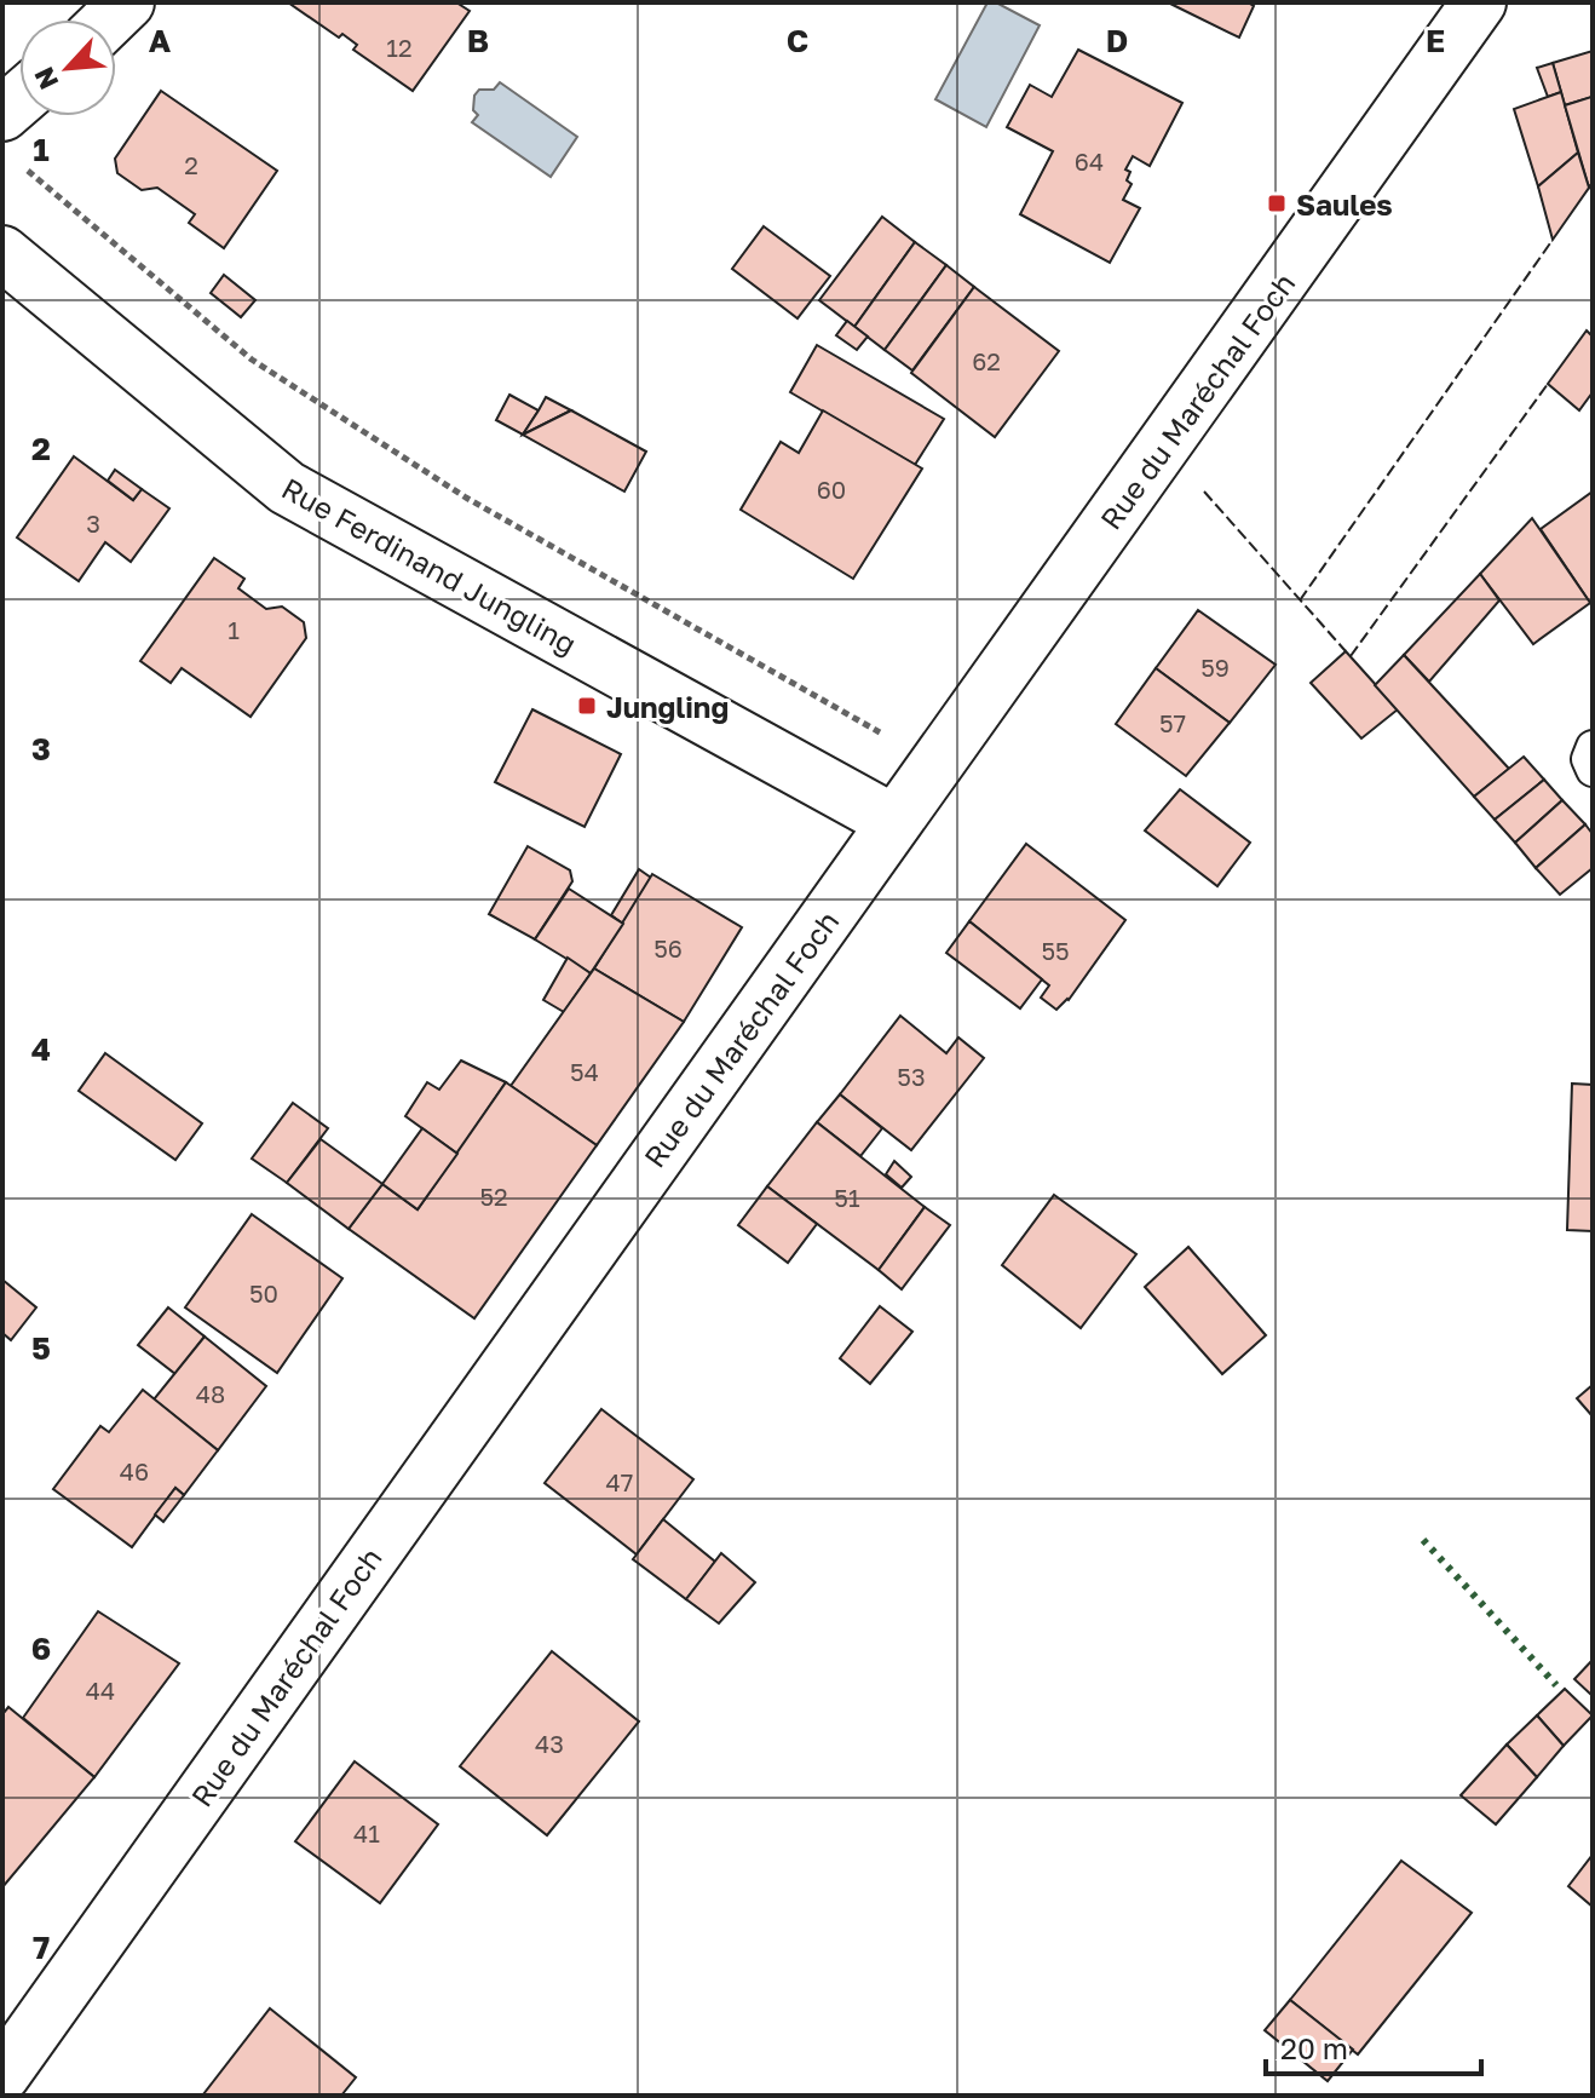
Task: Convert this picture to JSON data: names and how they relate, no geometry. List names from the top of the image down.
{
  "streets": {
    "street": ["Rue du Maréchal Foch", "Rue Ferdinand Jungling"]
  },
  "crossings": [
    ["Rue du Maréchal Foch", "Rue Ferdinand Jungling"]
  ],
  "places": {
    "transit": ["Saules", "Jungling"]
  },
  "house_numbers": [
    "12",
    "64",
    "2",
    "62",
    "60",
    "3",
    "1",
    "59",
    "57",
    "56",
    "55",
    "54",
    "53",
    "52",
    "51",
    "50",
    "48",
    "46",
    "47",
    "44",
    "43",
    "41"
  ],
  "scale_bar": "20 m",
  "north": "bottom left",
  "grid": {
    "columns": [
      "A",
      "B",
      "C",
      "D",
      "E"
    ],
    "rows": [
      "1",
      "2",
      "3",
      "4",
      "5",
      "6",
      "7"
    ]
  }
}
